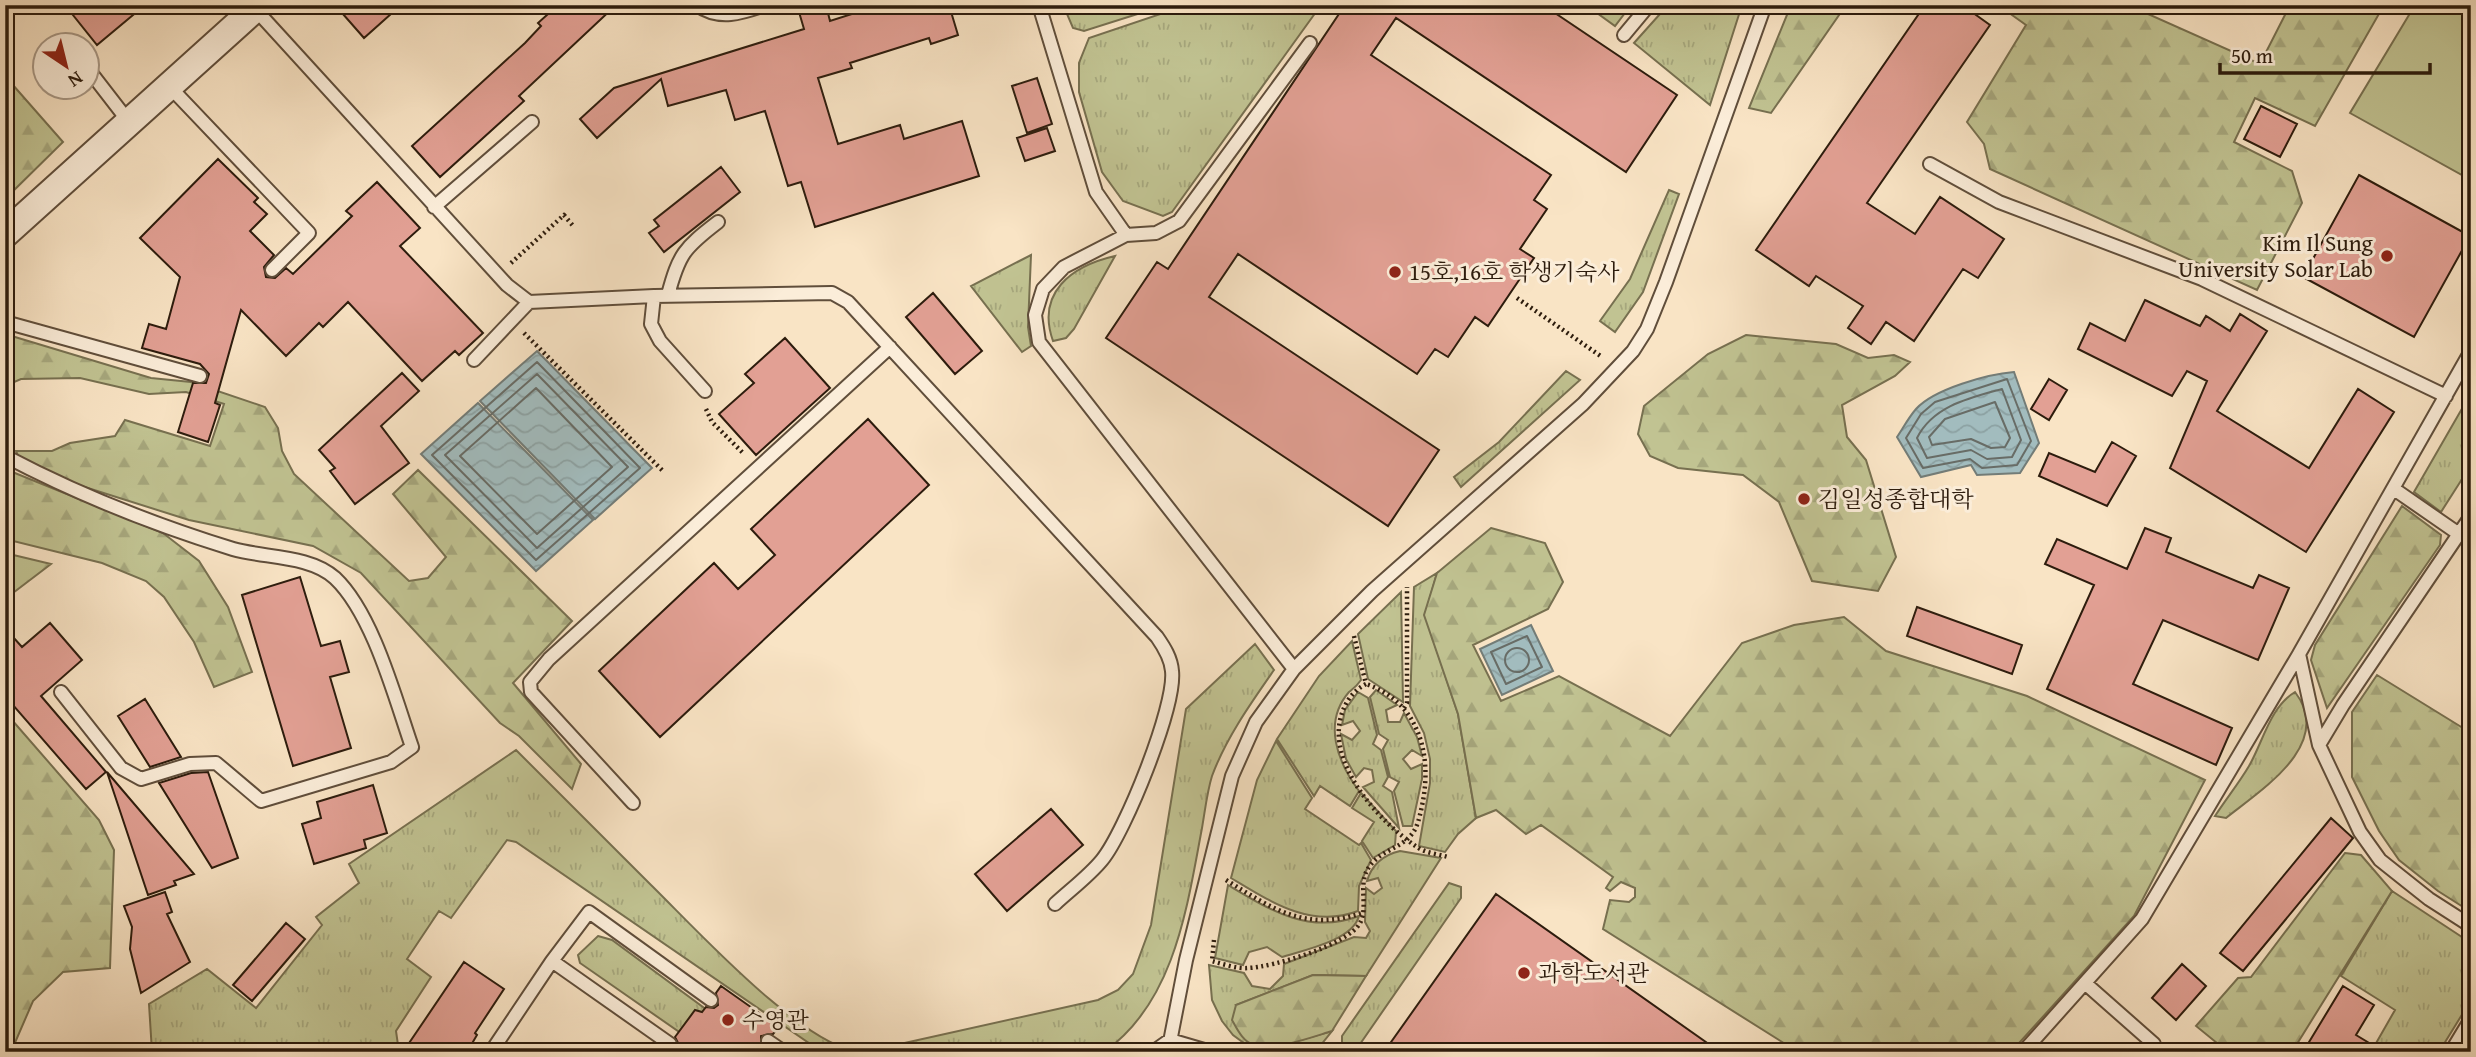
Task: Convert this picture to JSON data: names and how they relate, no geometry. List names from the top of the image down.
{
  "places": [
    "Kim Il Sung University Solar Lab",
    "15호,16호 학생기숙사",
    "김일성종합대학",
    "과학도서관",
    "수영관"
  ],
  "scale_bar": "50 m",
  "north": "bottom right"
}
